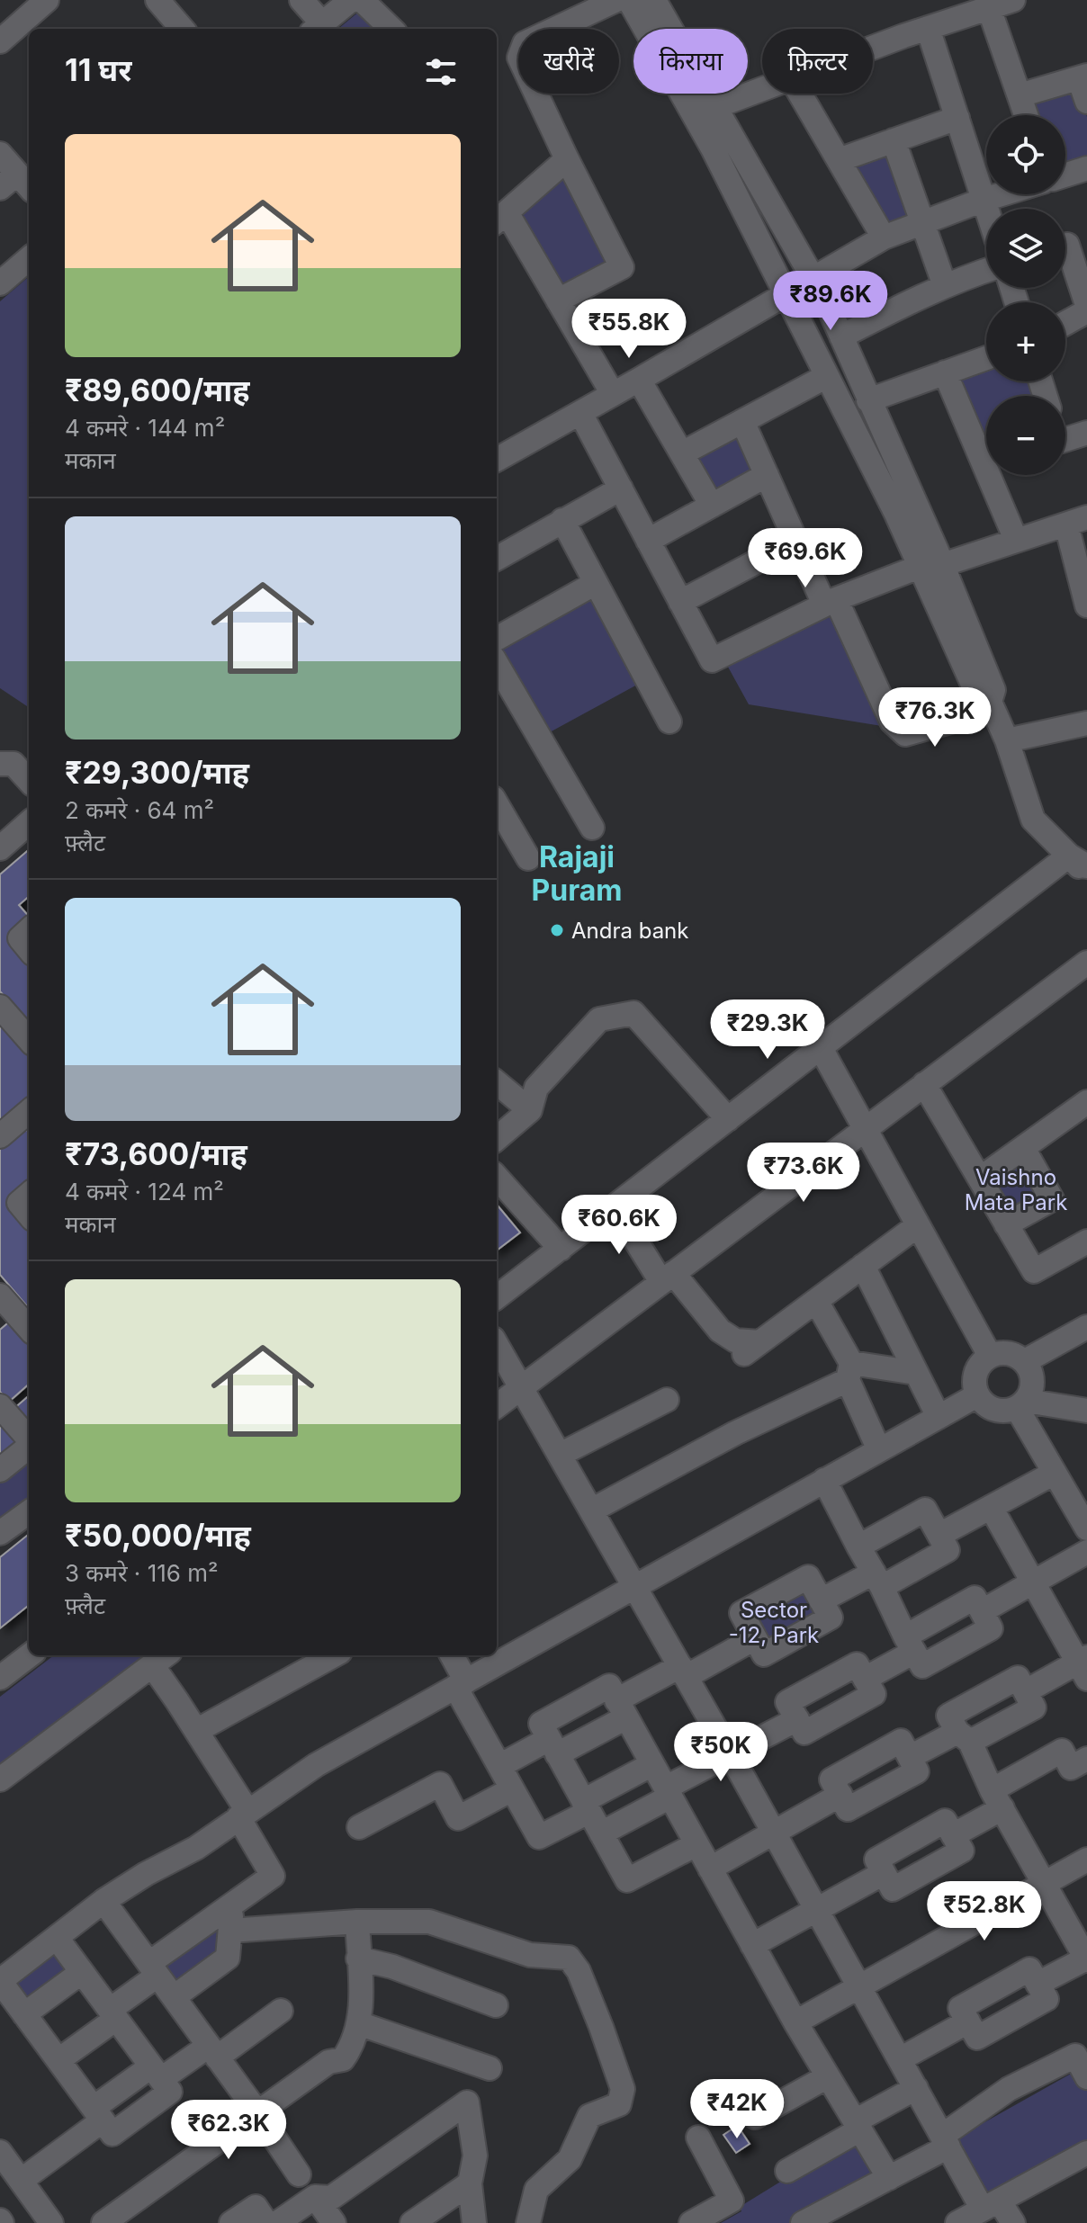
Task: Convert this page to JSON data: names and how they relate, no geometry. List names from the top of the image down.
{
  "districts": ["Rajaji Puram"],
  "parks": ["Vaishno Mata Park", "Sector -12, Park"],
  "places": ["Andra bank"],
  "page": {
    "chip": ["खरीदें", "किराया", "फ़िल्टर"],
    "heading": "11 घर",
    "map_buttons": ["+", "−"],
    "list": [
      {
        "name": "₹89,600/माह",
        "note": "4 कमरे · 144 m² · मकान"
      },
      {
        "name": "₹29,300/माह",
        "note": "2 कमरे · 64 m² · फ़्लैट"
      },
      {
        "name": "₹73,600/माह",
        "note": "4 कमरे · 124 m² · मकान"
      },
      {
        "name": "₹50,000/माह",
        "note": "3 कमरे · 116 m² · फ़्लैट"
      }
    ],
    "price": [
      "₹89.6K",
      "₹55.8K",
      "₹69.6K",
      "₹76.3K",
      "₹29.3K",
      "₹73.6K",
      "₹60.6K",
      "₹50K",
      "₹52.8K",
      "₹42K",
      "₹62.3K"
    ]
  }
}
